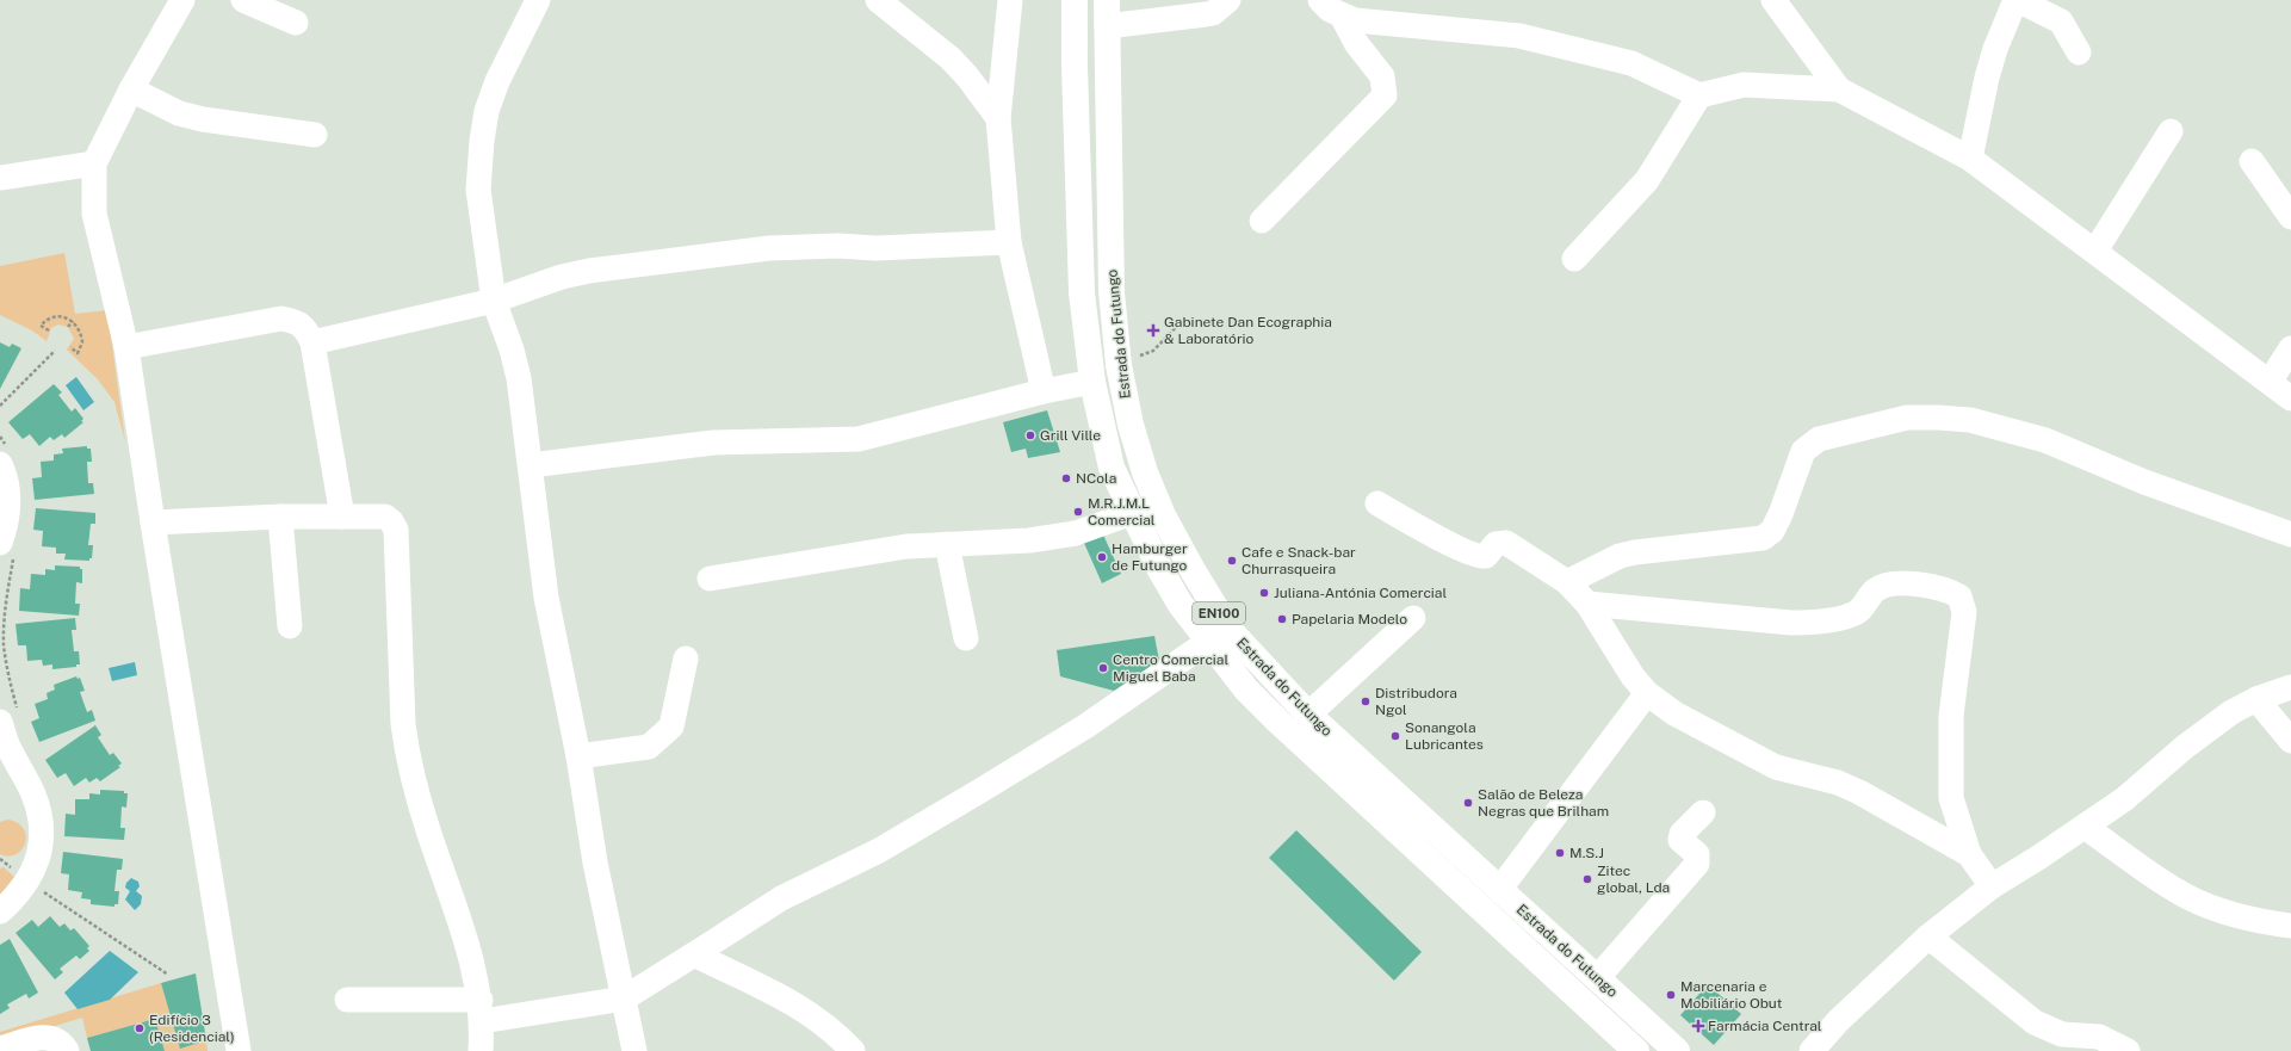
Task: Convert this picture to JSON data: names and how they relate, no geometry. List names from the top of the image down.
{
  "streets": {
    "highway": ["Estrada do Futungo", "EN100"]
  },
  "places": {
    "health": ["Gabinete Dan Ecographia & Laboratório", "Farmácia Central"],
    "other": [
      "Grill Ville",
      "NCola",
      "M.R.J.M.L Comercial",
      "Hamburger de Futungo",
      "Cafe e Snack-bar Churrasqueira",
      "Juliana-Antónia Comercial",
      "Papelaria Modelo",
      "Centro Comercial Miguel Baba",
      "Distribudora Ngol",
      "Sonangola Lubricantes",
      "Salão de Beleza Negras que Brilham",
      "M.S.J",
      "Zitec global, Lda",
      "Marcenaria e Mobiliário Obut",
      "Edifício 3 (Residencial)"
    ]
  }
}
